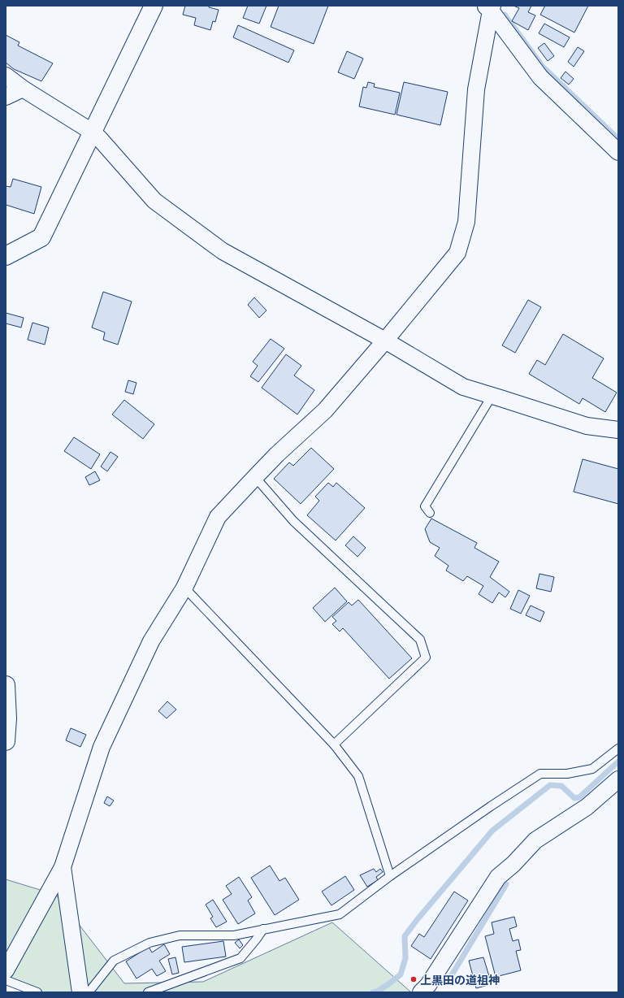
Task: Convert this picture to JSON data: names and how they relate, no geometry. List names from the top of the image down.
{
  "places": ["上黒田の道祖神"]
}
